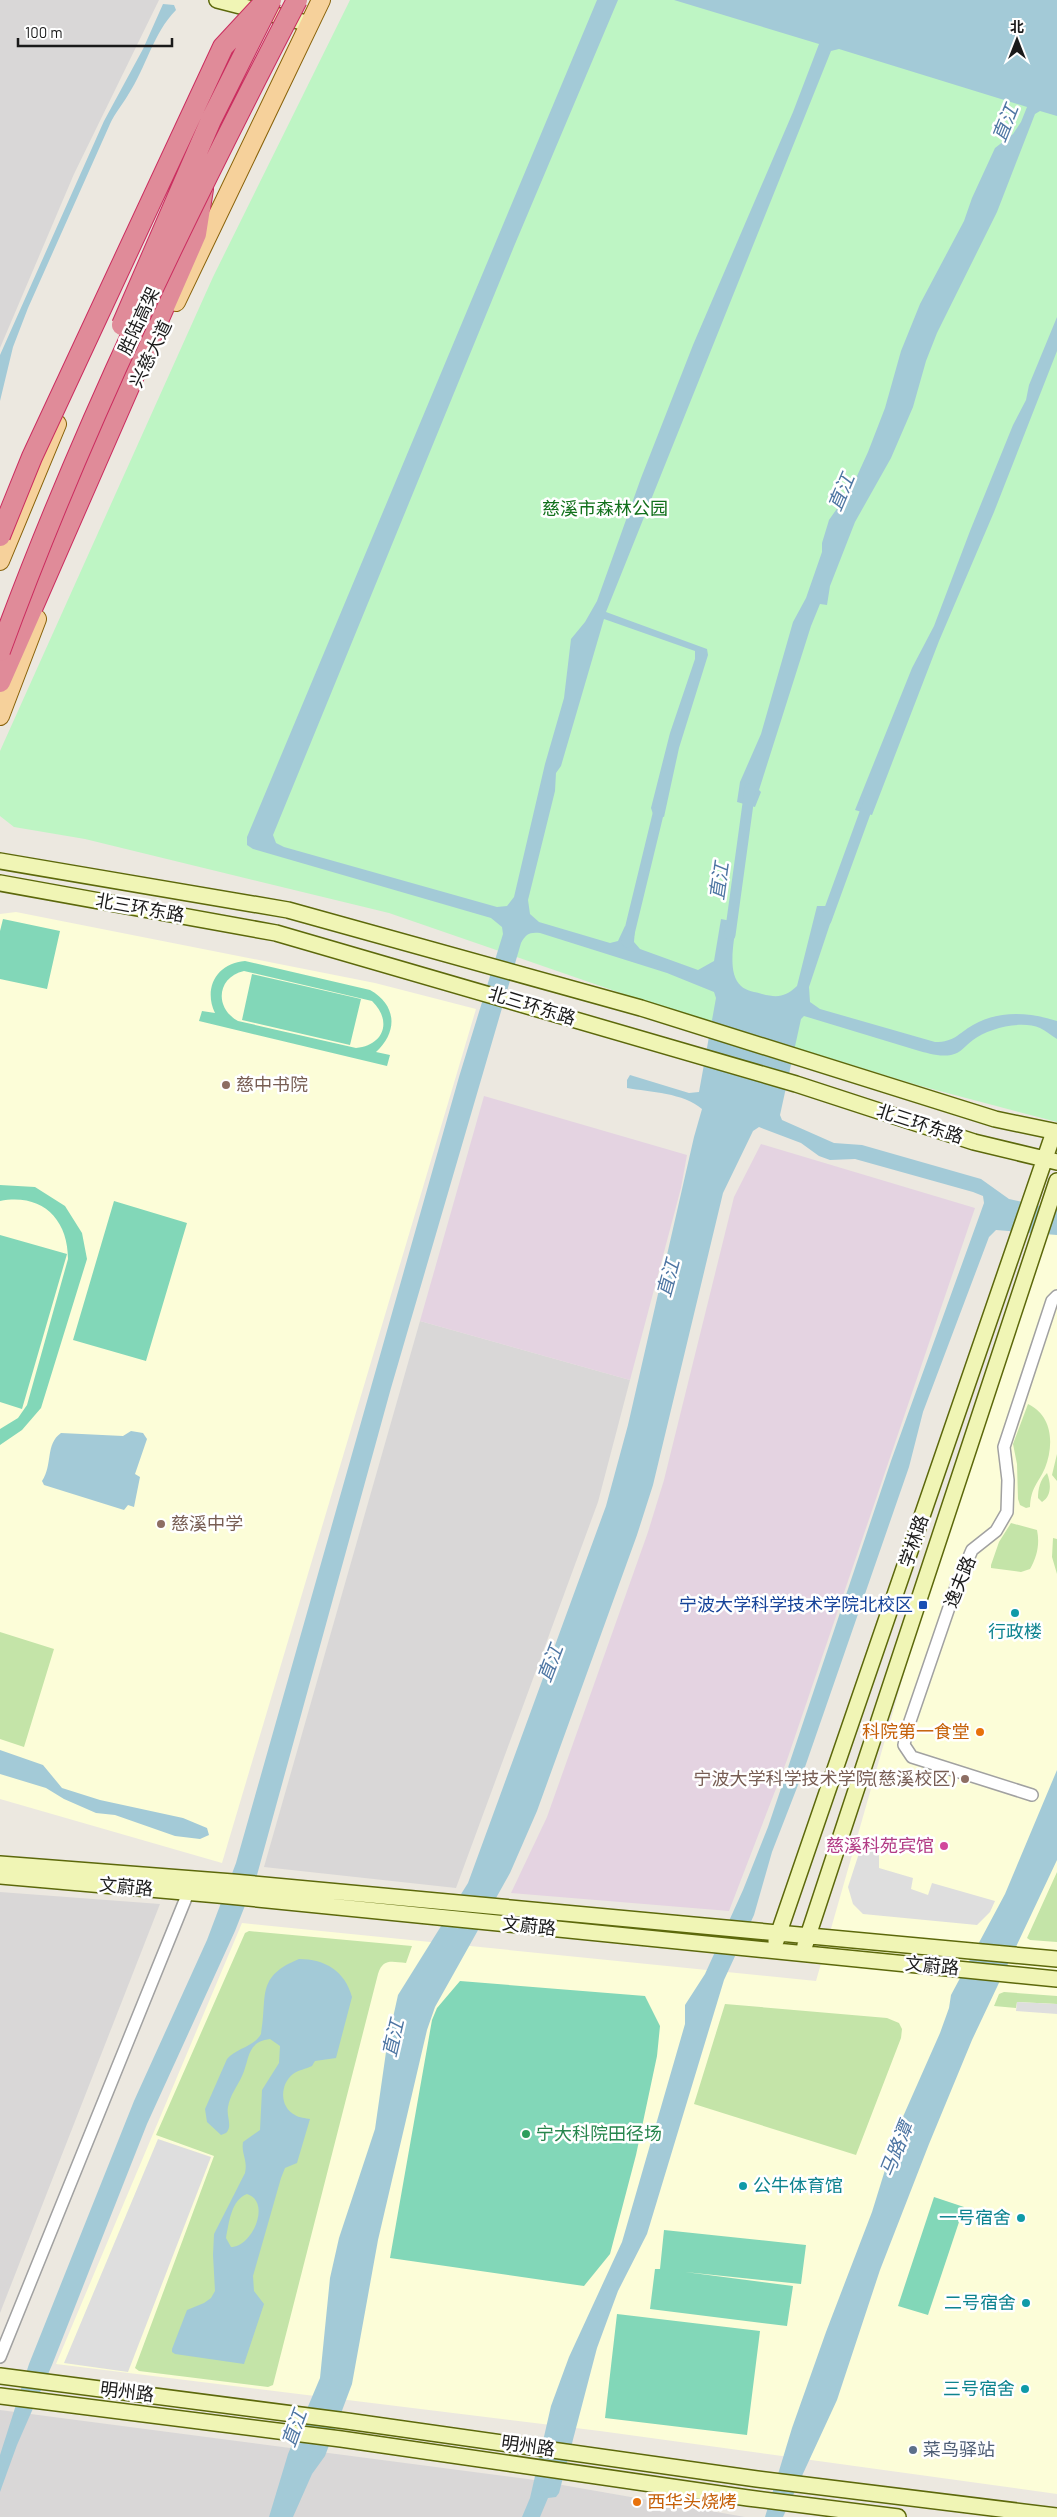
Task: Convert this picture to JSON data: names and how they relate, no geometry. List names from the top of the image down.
{
  "streets": {
    "highway": ["胜陆高架"],
    "main road": [
      "兴慈大道",
      "北三环东路",
      "学林路",
      "文蔚路",
      "明州路"
    ],
    "street": ["逸夫路"]
  },
  "crossings": [
    ["北三环东路", "学林路"],
    ["学林路", "文蔚路"]
  ],
  "water": ["直江", "马路潭"],
  "parks": ["慈溪市森林公园"],
  "places": {
    "other": [
      "慈中书院",
      "慈溪中学",
      "行政楼",
      "科院第一食堂",
      "宁波大学科学技术学院(慈溪校区)",
      "慈溪科苑宾馆",
      "宁大科院田径场",
      "公牛体育馆",
      "一号宿舍",
      "二号宿舍",
      "三号宿舍",
      "菜鸟驿站",
      "西华头烧烤"
    ],
    "transit": ["宁波大学科学技术学院北校区"]
  },
  "scale_bar": "100 m",
  "north": "top"
}
